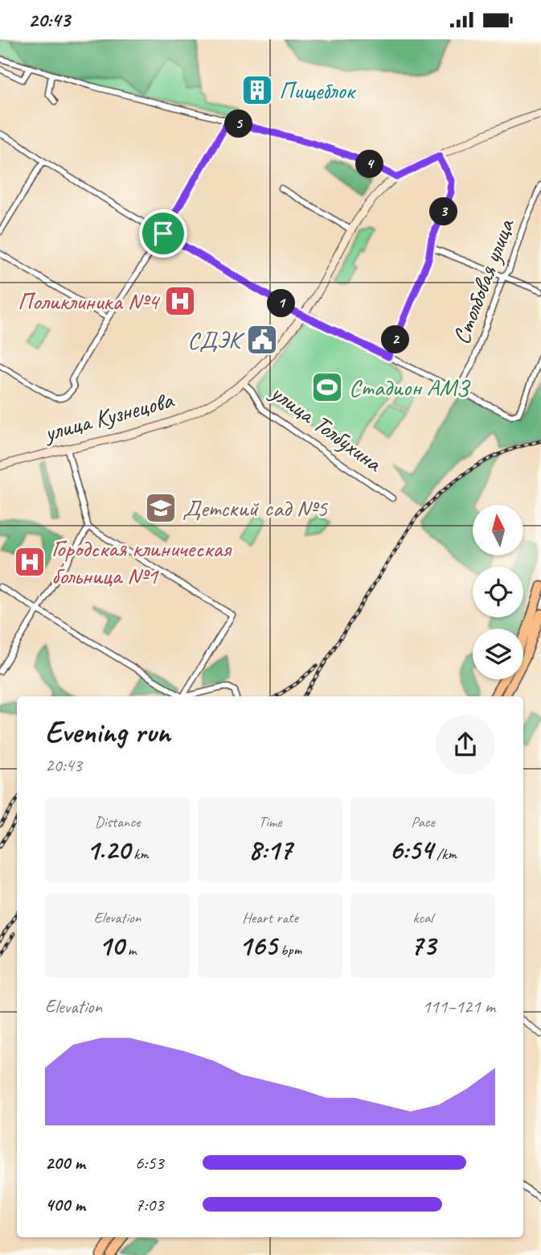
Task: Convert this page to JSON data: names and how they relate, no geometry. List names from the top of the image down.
{
  "streets": {
    "street": ["Столбовая улица", "улица Кузнецова", "улица Толбухина"]
  },
  "crossings": [
    ["улица Кузнецова", "улица Толбухина"]
  ],
  "places": {
    "building": ["Пищеблок"],
    "hospital": ["Поликлиника №4", "Городская клиническая больница №1"],
    "public building": ["СДЭК"],
    "sports": ["Стадион АМЗ"],
    "school or university": ["Детский сад №5"]
  },
  "north": "top",
  "page": {
    "status": "20:43",
    "pins": [
      "5",
      "4",
      "3",
      "1",
      "2"
    ],
    "heading": ["Evening run", "20:43"],
    "stats": [
      ["Distance", "1.20 km"],
      ["Time", "8:17"],
      ["Pace", "6:54 /km"],
      ["Elevation", "10 m"],
      ["Heart rate", "165 bpm"],
      ["kcal", "73"]
    ],
    "chart": ["Elevation", "111–121 m"],
    "list": [
      {
        "name": "200 m",
        "note": "6:53"
      },
      {
        "name": "400 m",
        "note": "7:03"
      }
    ]
  }
}
